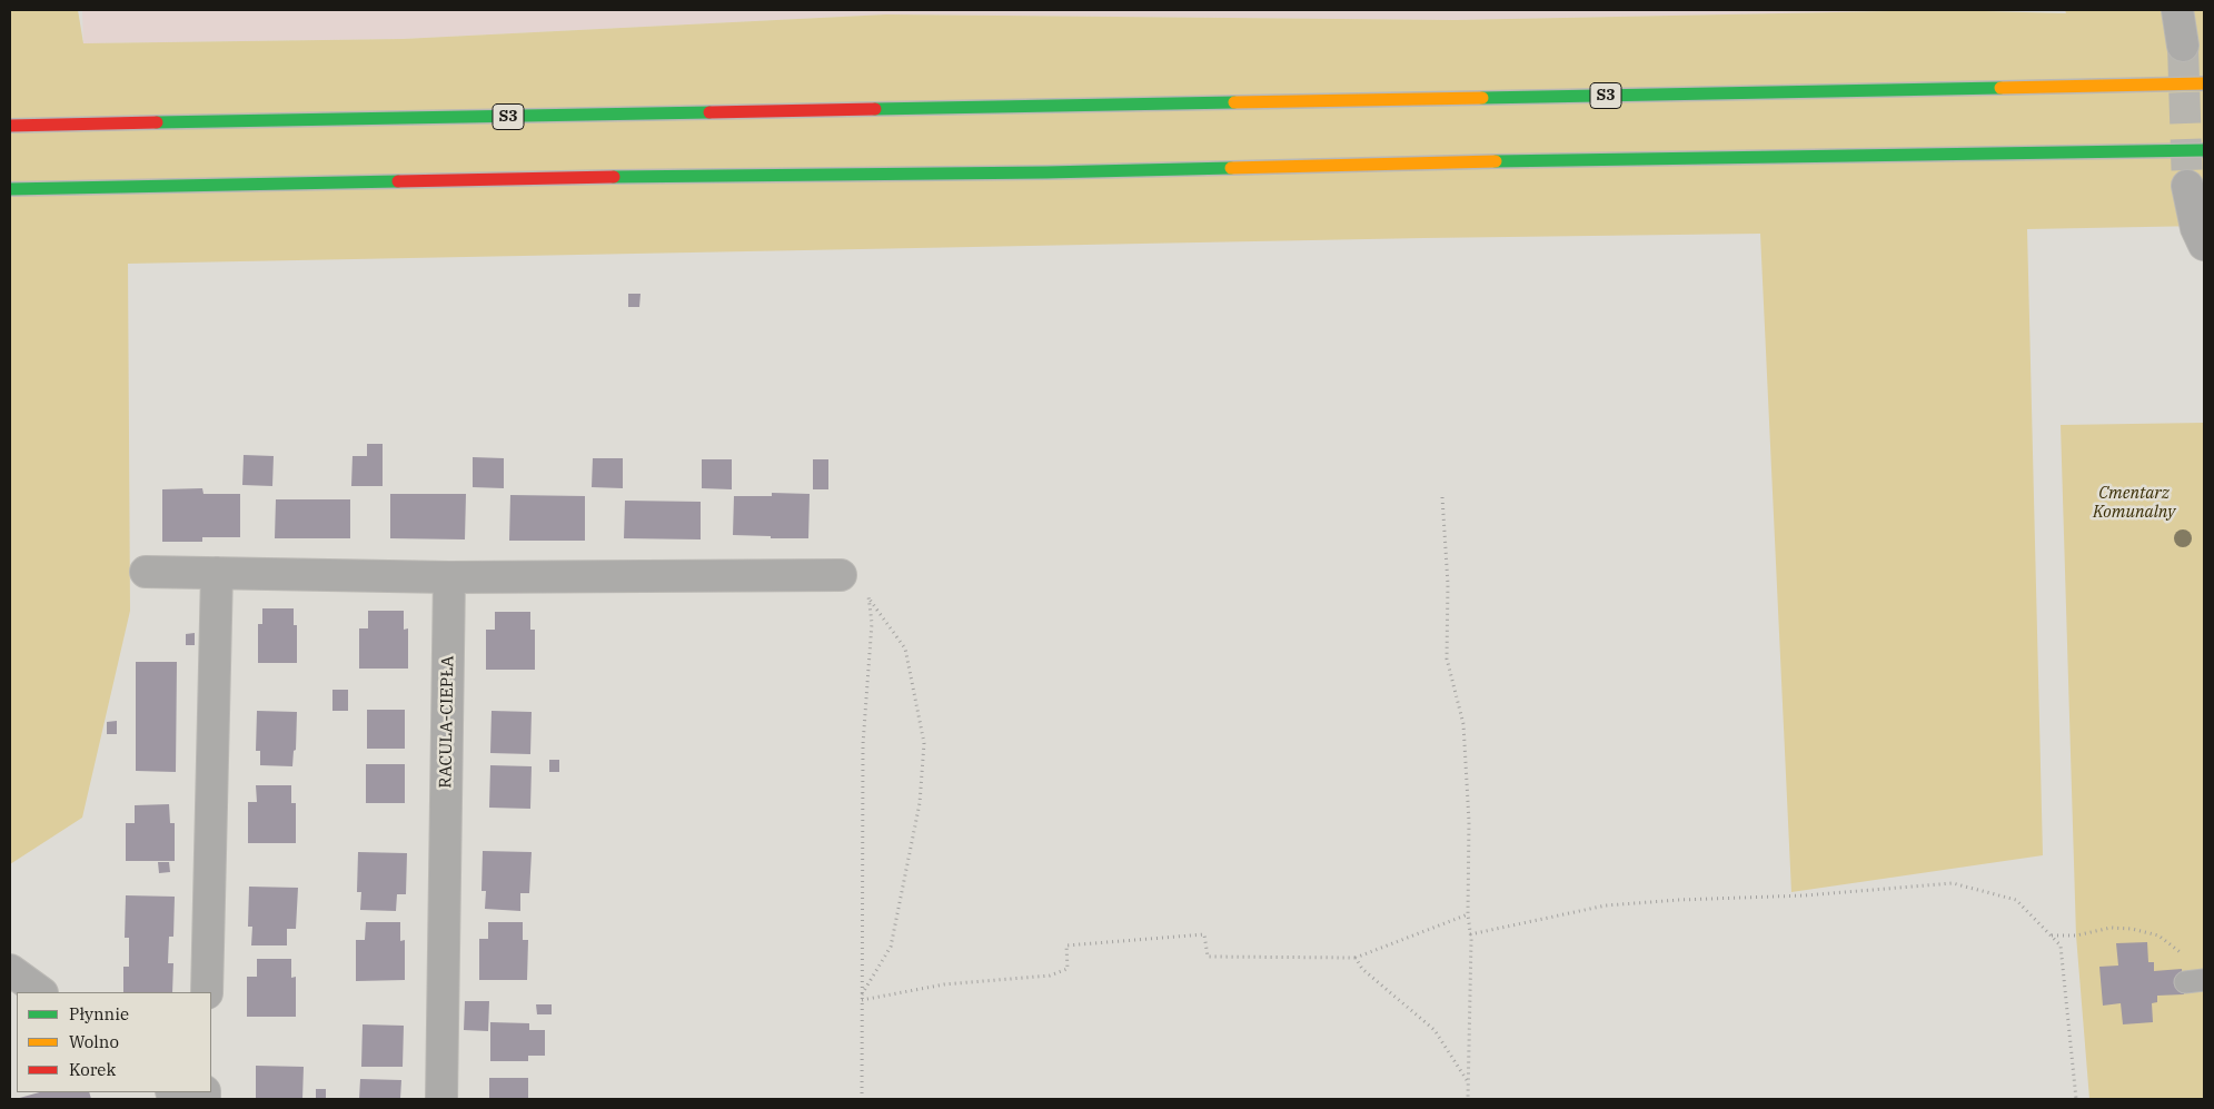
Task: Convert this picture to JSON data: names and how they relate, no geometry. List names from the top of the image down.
{
  "streets": {
    "highway": ["S3"],
    "street": ["RACULA-CIEPŁA"]
  },
  "parks": ["Cmentarz Komunalny"],
  "legend": ["Płynnie", "Wolno", "Korek"]
}
